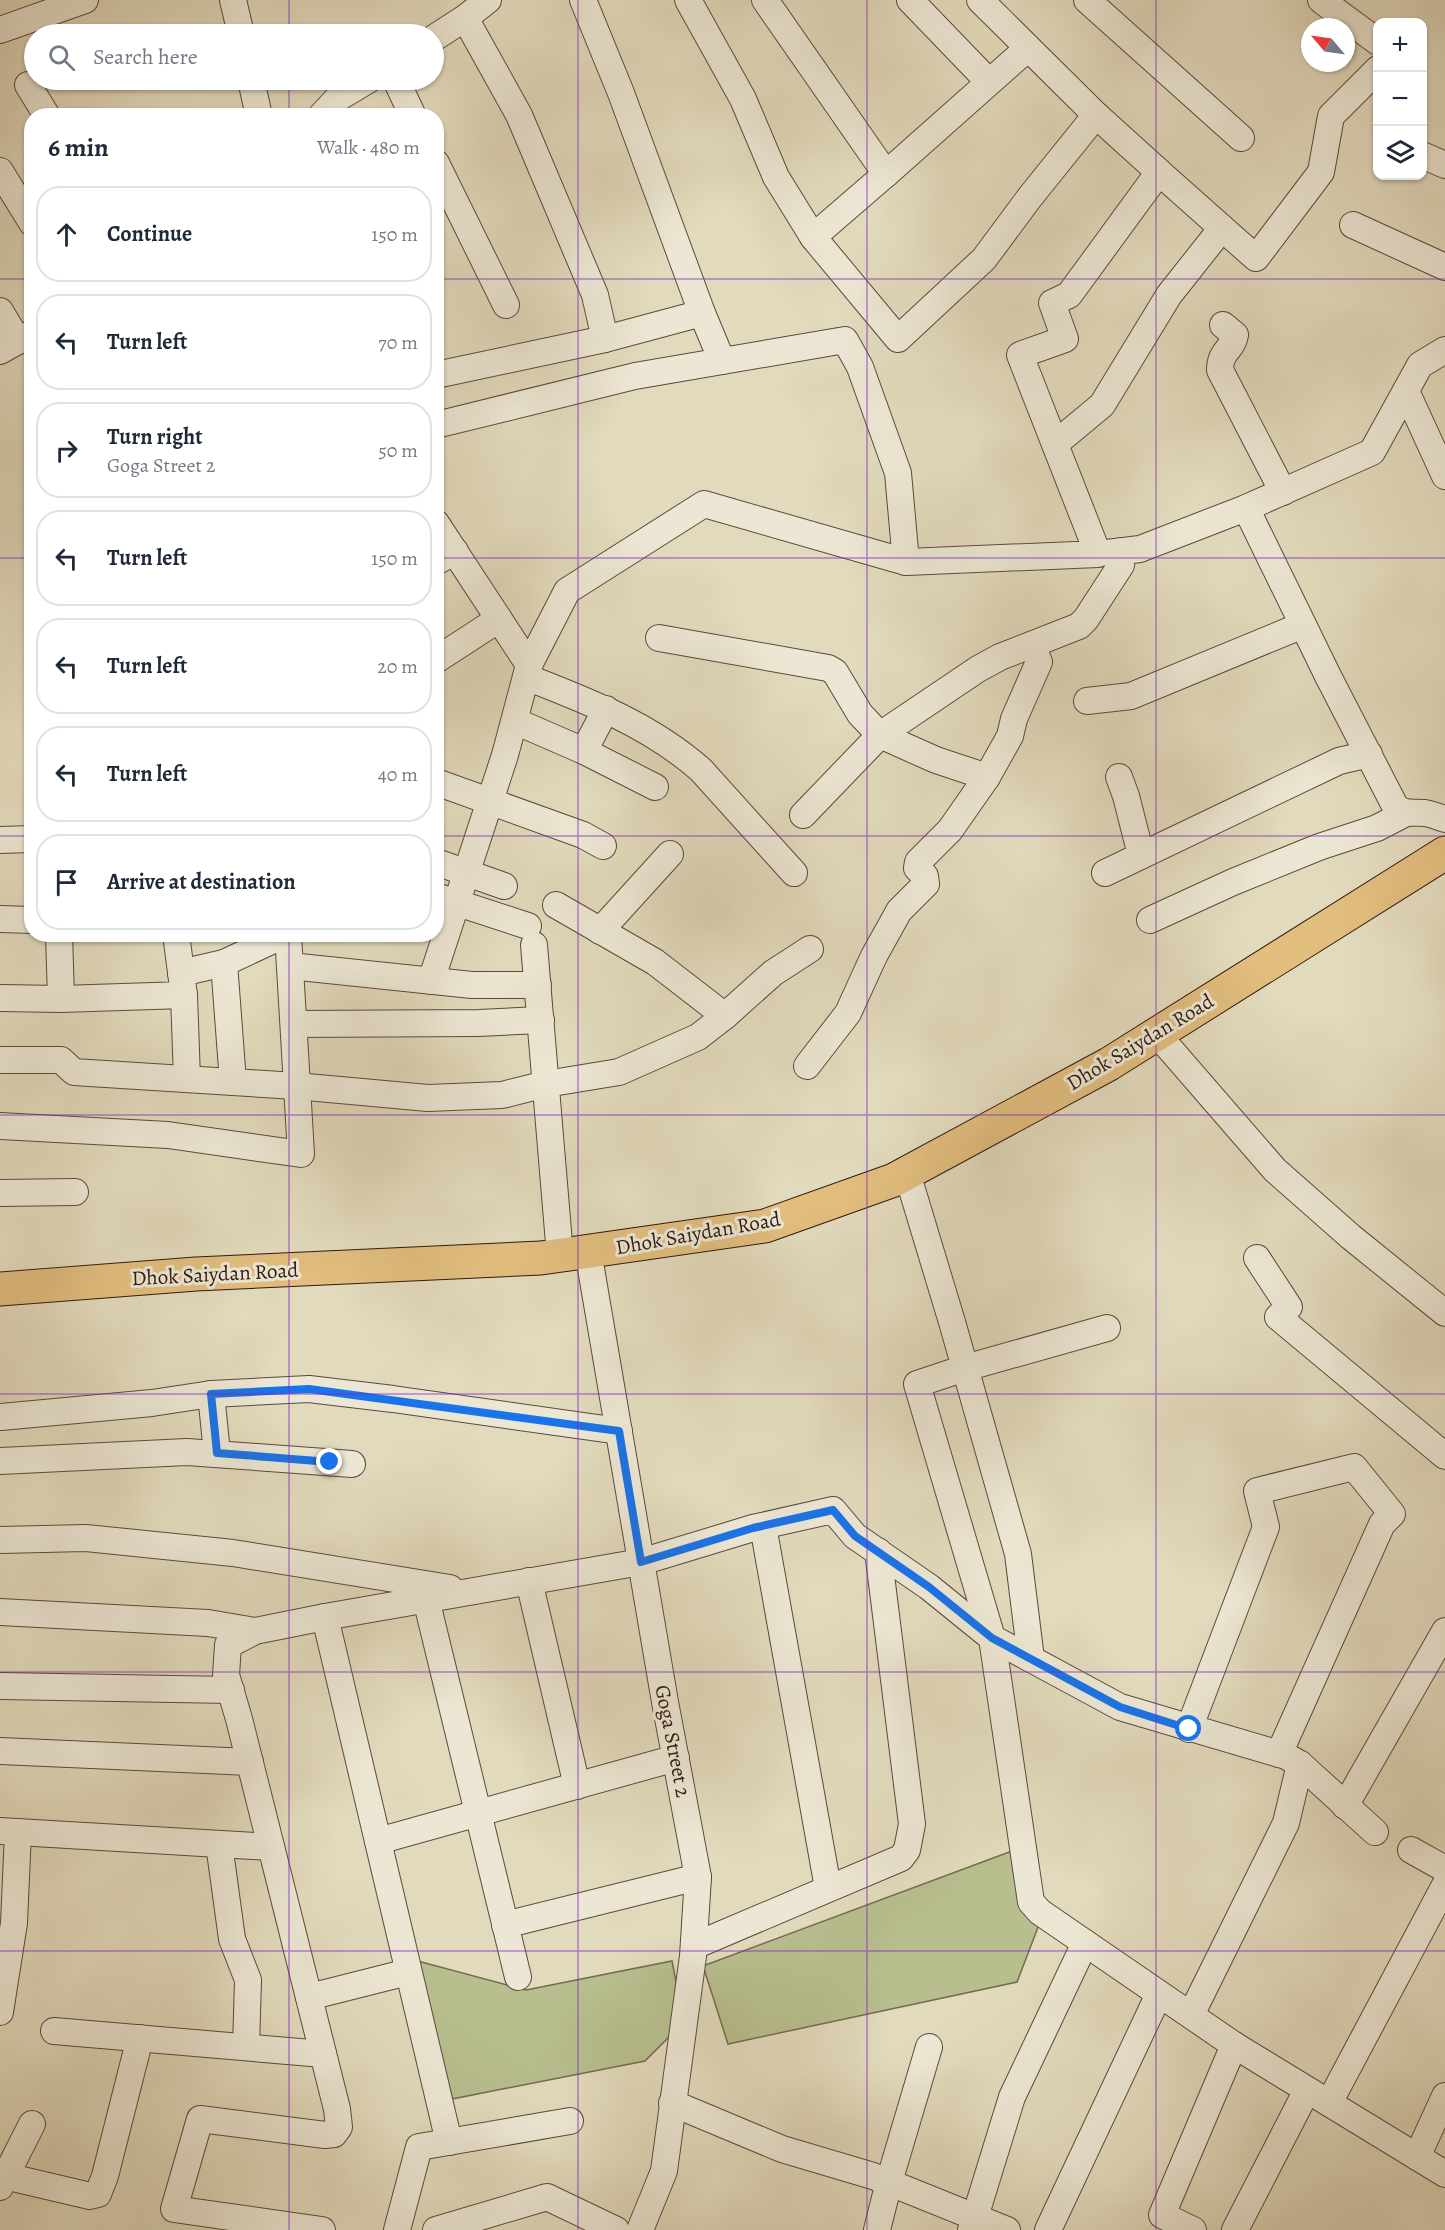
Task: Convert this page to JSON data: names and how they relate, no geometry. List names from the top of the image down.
{
  "streets": {
    "main road": ["Dhok Saiydan Road"],
    "street": ["Goga Street 2"]
  },
  "crossings": [
    ["Dhok Saiydan Road", "Goga Street 2"]
  ],
  "north": "top left",
  "page": {
    "map_buttons": ["+", "−"],
    "search": "Search here",
    "heading": ["6 min", "Walk · 480 m"],
    "list": [
      ["Continue", "150 m"],
      ["Turn left", "70 m"],
      ["Turn right", "Goga Street 2", "50 m"],
      ["Turn left", "150 m"],
      ["Turn left", "20 m"],
      ["Turn left", "40 m"],
      "Arrive at destination"
    ]
  }
}
